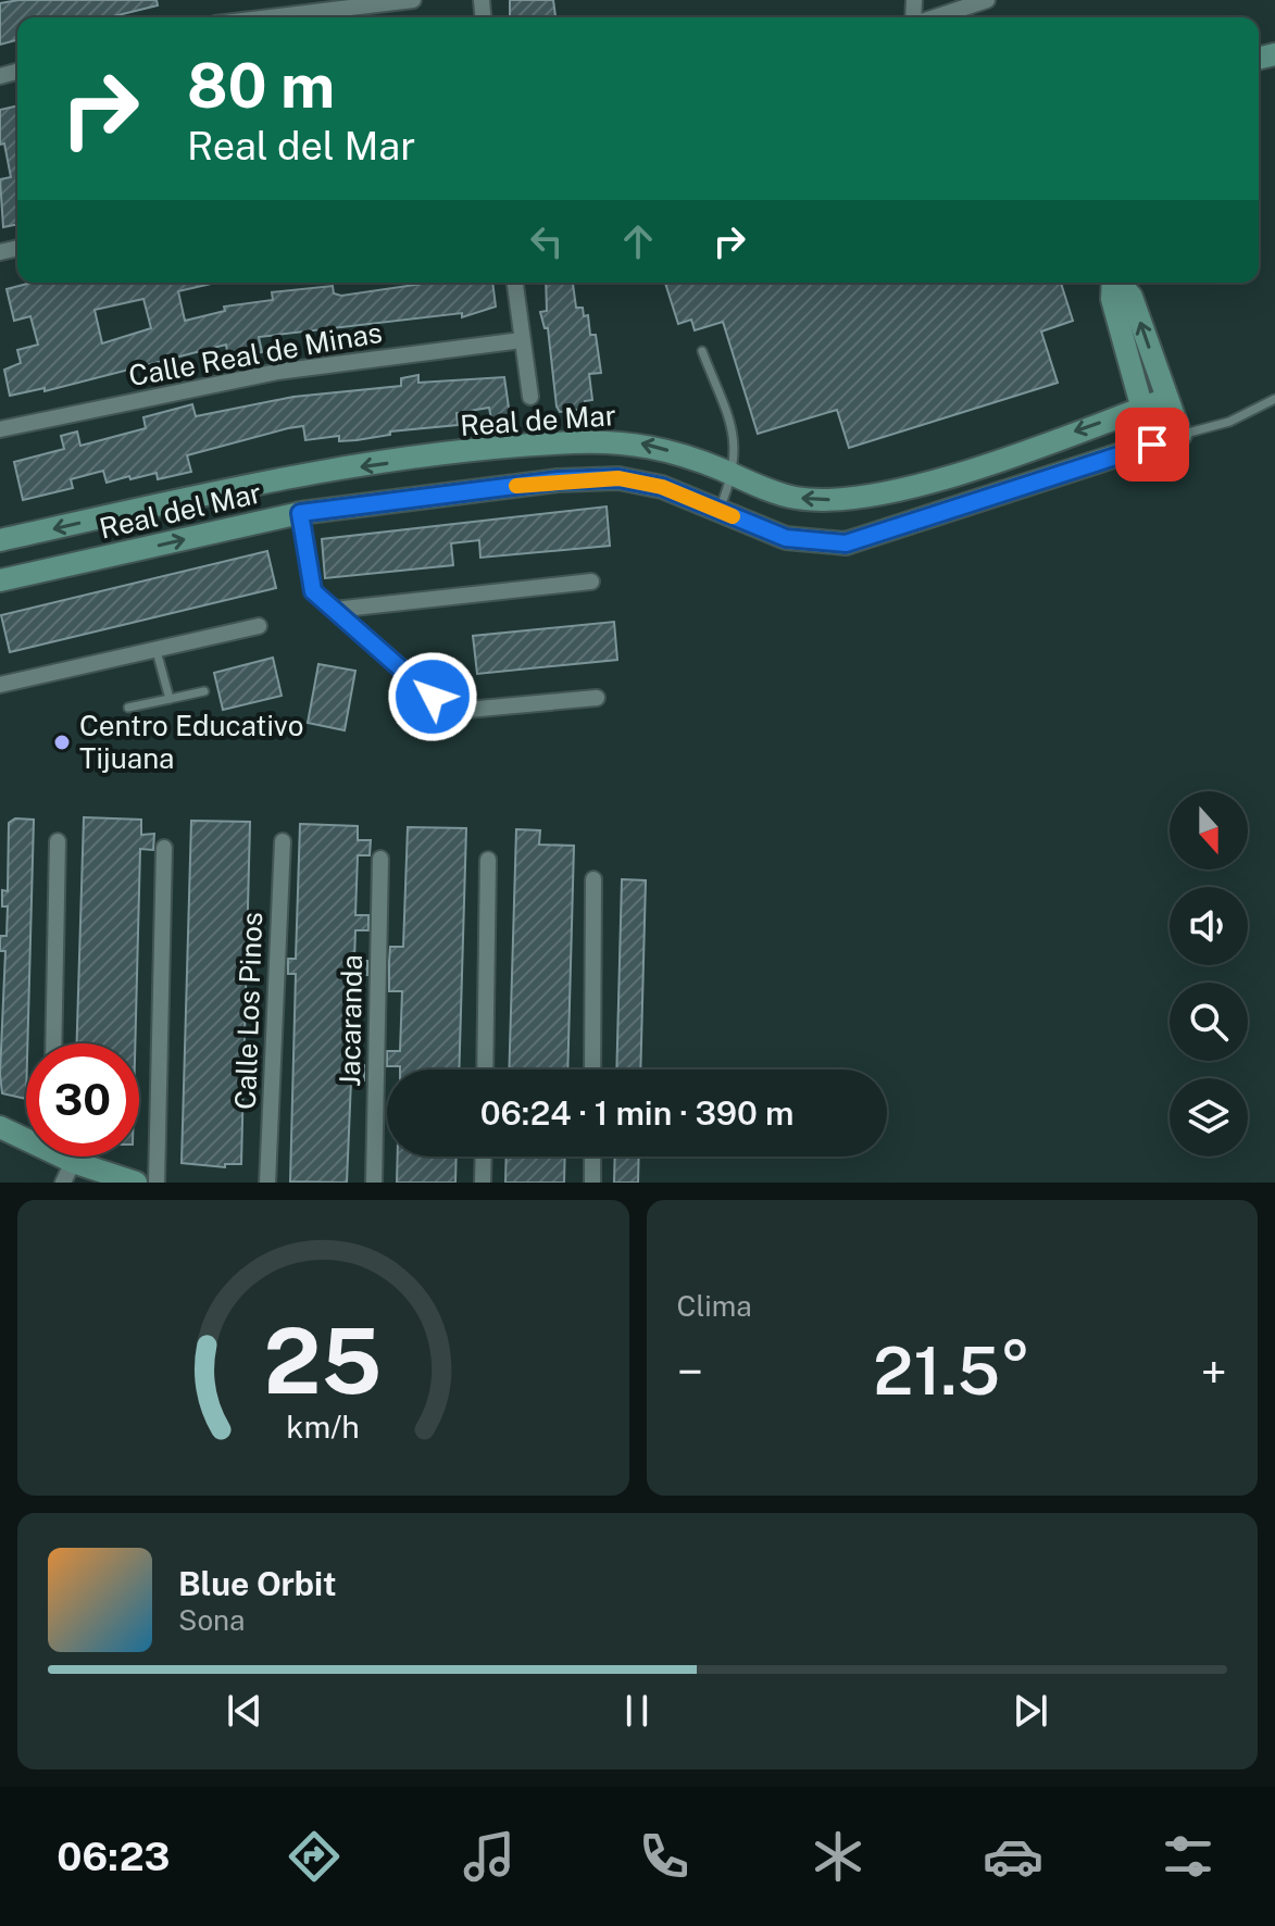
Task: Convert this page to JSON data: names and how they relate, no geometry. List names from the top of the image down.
{
  "streets": {
    "street": [
      "Calle Real de Minas",
      "Real de Mar",
      "Real del Mar",
      "Calle Los Pinos",
      "Jacaranda"
    ]
  },
  "places": ["Centro Educativo Tijuana"],
  "north": "bottom",
  "page": {
    "turn": ["80 m", "Real del Mar"],
    "limit": "30",
    "trip": "06:24 · 1 min · 390 m",
    "tile": "Clima",
    "heat": ["−", "21.5°", "+"],
    "song": ["Blue Orbit", "Sona"],
    "tabs": "06:23",
    "gauge": ["25", "km/h"]
  }
}
